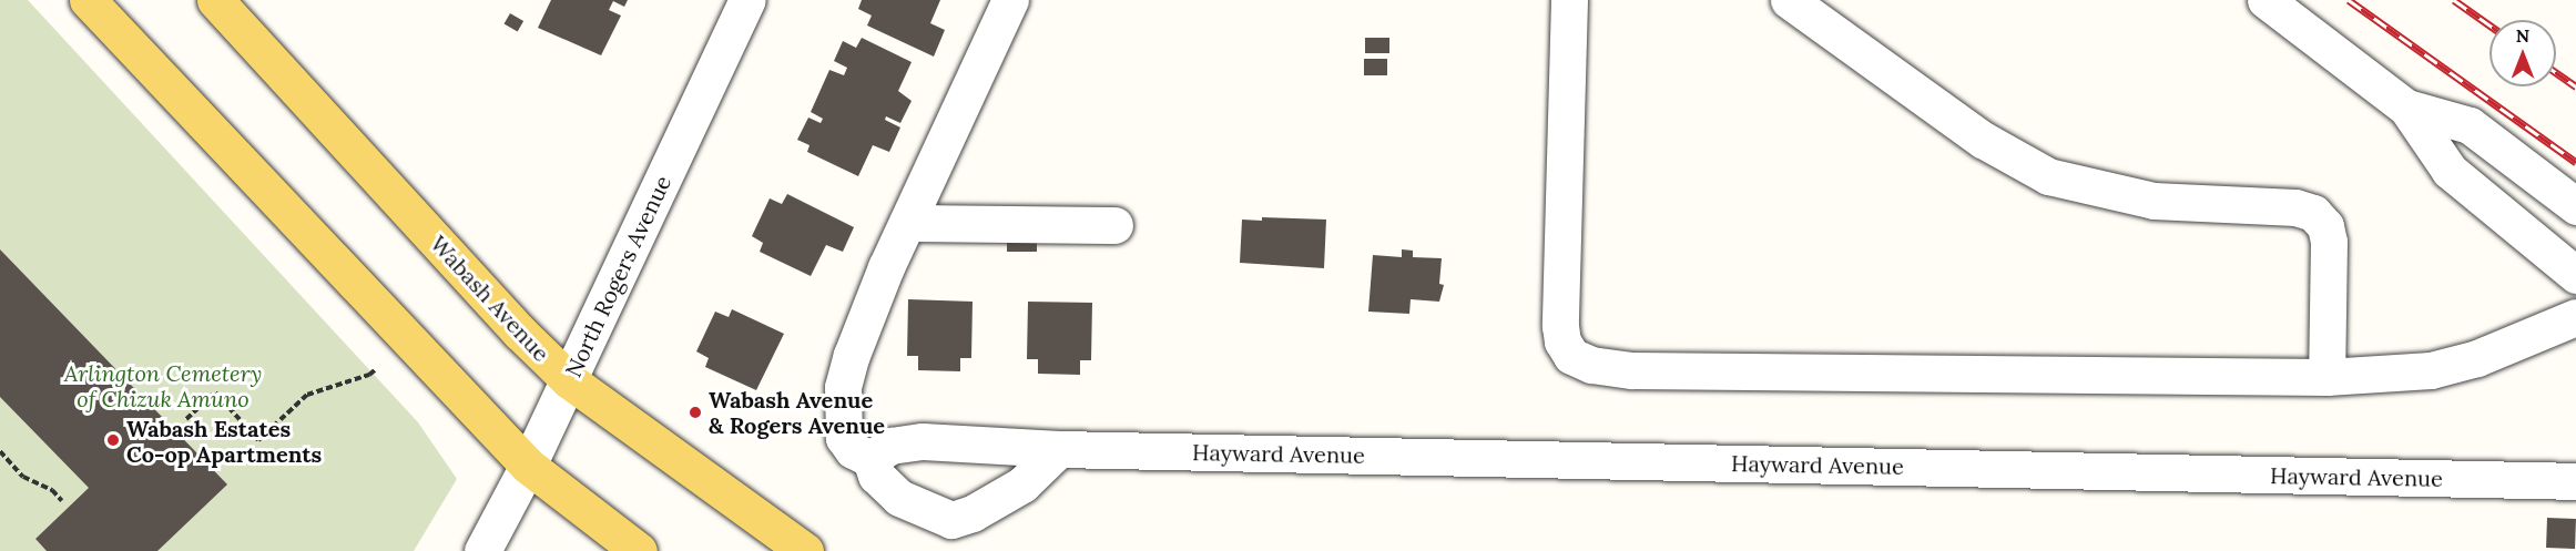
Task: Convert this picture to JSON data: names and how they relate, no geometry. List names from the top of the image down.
{
  "streets": {
    "main road": ["Wabash Avenue"],
    "street": ["North Rogers Avenue", "Hayward Avenue"]
  },
  "crossings": [
    ["North Rogers Avenue", "Wabash Avenue"]
  ],
  "parks": ["Arlington Cemetery of Chizuk Amuno"],
  "places": ["Wabash Avenue & Rogers Avenue", "Wabash Estates Co-op Apartments"],
  "north": "top"
}
